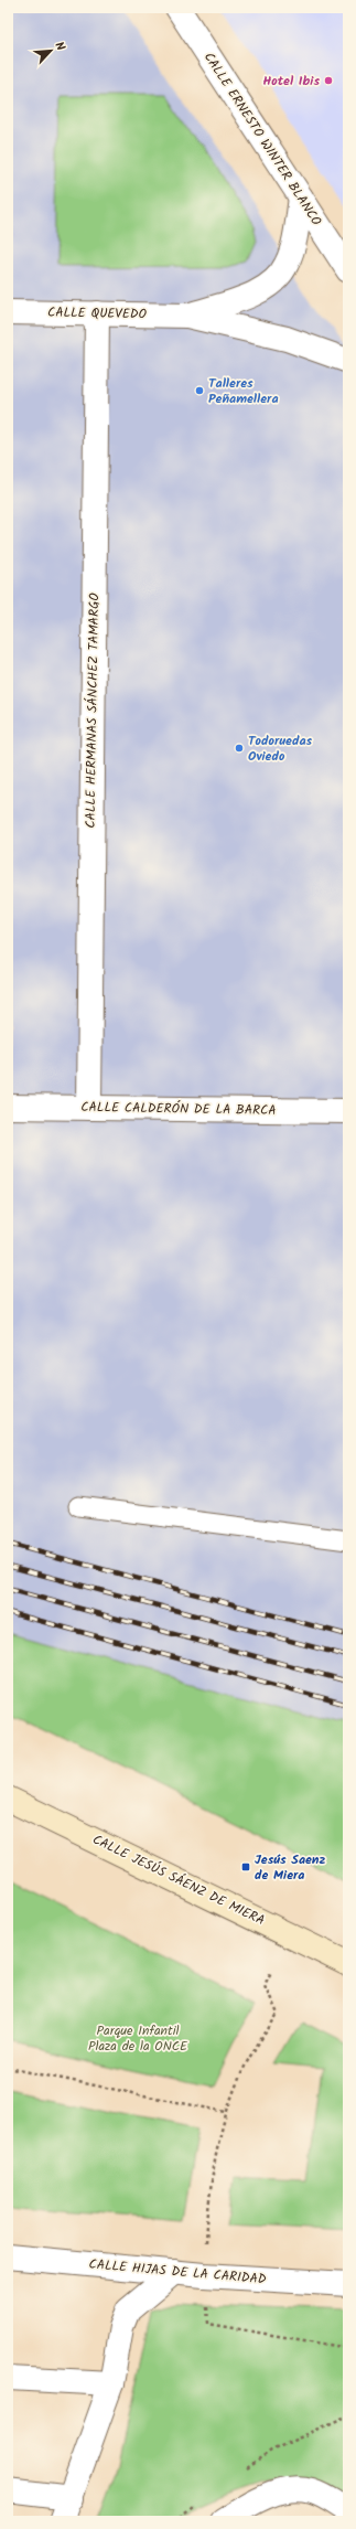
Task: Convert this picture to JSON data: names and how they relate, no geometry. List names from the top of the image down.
{
  "streets": {
    "main road": ["CALLE JESÚS SÁENZ DE MIERA"],
    "street": [
      "CALLE ERNESTO WINTER BLANCO",
      "CALLE QUEVEDO",
      "CALLE HERMANAS SÁNCHEZ TAMARGO",
      "CALLE CALDERÓN DE LA BARCA",
      "CALLE HIJAS DE LA CARIDAD"
    ]
  },
  "crossings": [
    ["CALLE ERNESTO WINTER BLANCO", "CALLE QUEVEDO"],
    ["CALLE QUEVEDO", "CALLE HERMANAS SÁNCHEZ TAMARGO"],
    ["CALLE HERMANAS SÁNCHEZ TAMARGO", "CALLE CALDERÓN DE LA BARCA"]
  ],
  "parks": ["Parque Infantil Plaza de la ONCE"],
  "places": {
    "other": ["Hotel Ibis", "Talleres Peñamellera", "Todoruedas Oviedo"],
    "transit": ["Jesús Saenz de Miera"]
  },
  "north": "top right"
}
